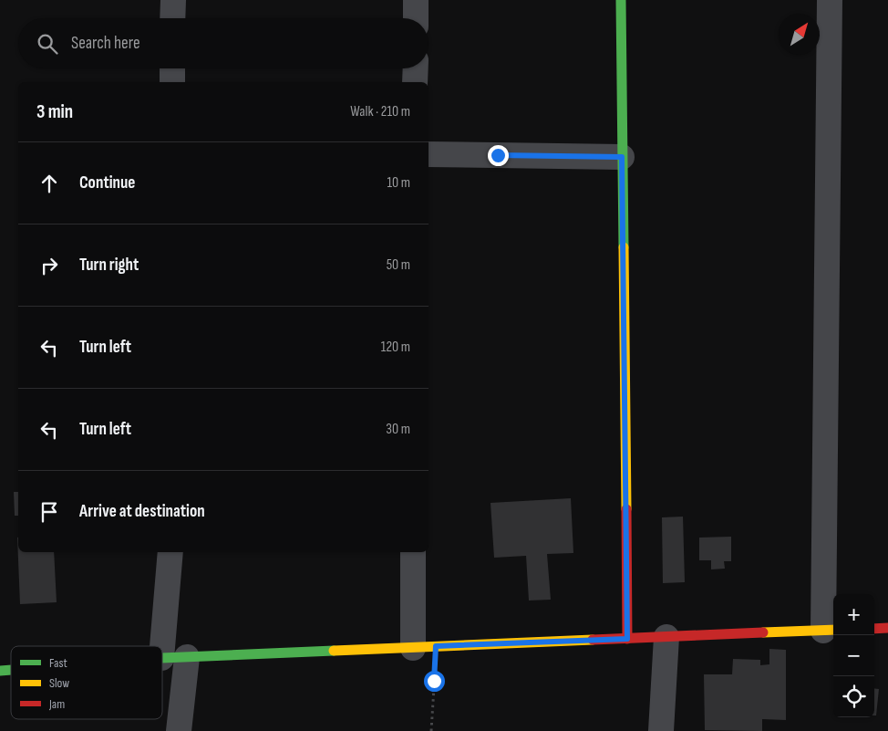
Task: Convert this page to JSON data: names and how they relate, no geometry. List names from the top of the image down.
{
  "legend": ["Fast", "Slow", "Jam"],
  "north": "top right",
  "page": {
    "search": "Search here",
    "heading": ["3 min", "Walk · 210 m"],
    "list": [
      ["Continue", "10 m"],
      ["Turn right", "50 m"],
      ["Turn left", "120 m"],
      ["Turn left", "30 m"],
      "Arrive at destination"
    ],
    "map_buttons": ["+", "−"]
  }
}
